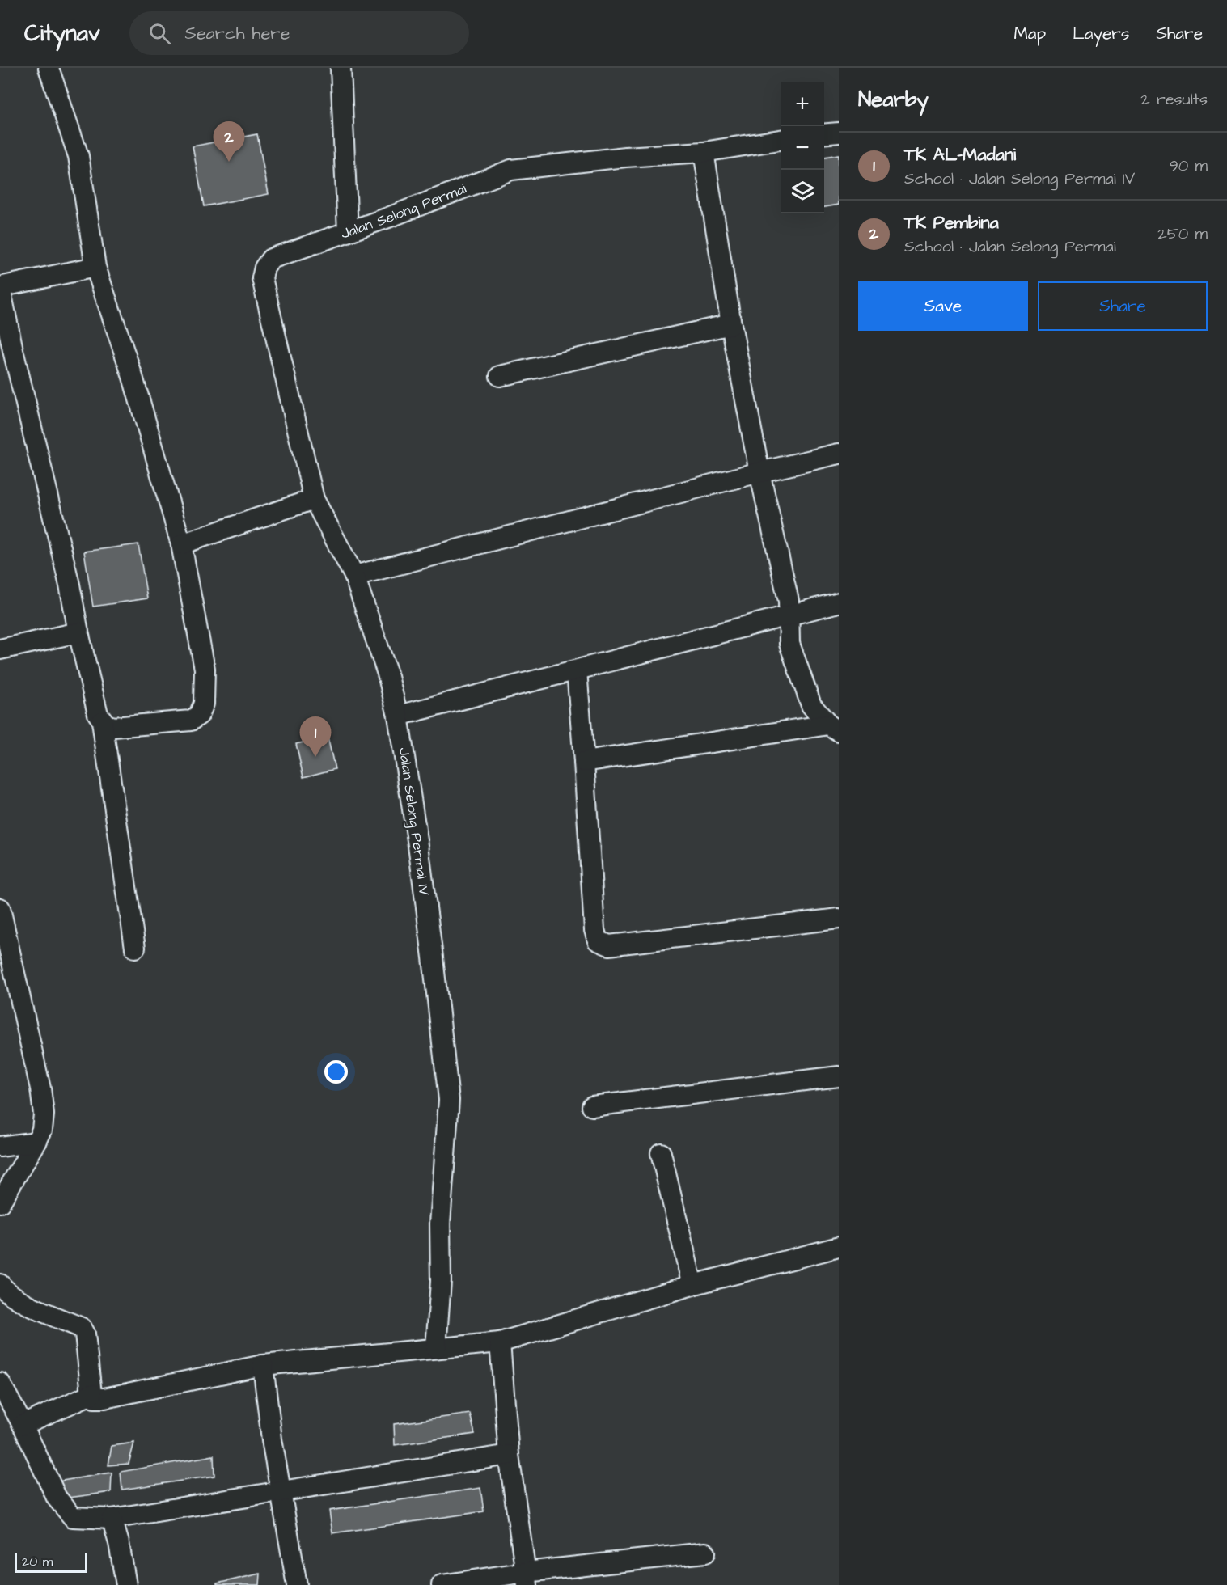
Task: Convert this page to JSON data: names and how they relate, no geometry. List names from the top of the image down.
{
  "streets": {
    "street": ["Jalan Selong Permai", "Jalan Selong Permai IV"]
  },
  "crossings": [
    ["Jalan Selong Permai", "Jalan Selong Permai IV"]
  ],
  "scale_bar": "20 m",
  "page": {
    "header": "Citynav",
    "search": "Search here",
    "nav": ["Map", "Layers", "Share"],
    "heading": ["Nearby", "2 results"],
    "map_buttons": ["+", "−"],
    "pins": ["2", "1"],
    "list": [
      {
        "mark": "1",
        "name": "TK AL-Madani",
        "note": "School · Jalan Selong Permai IV",
        "value": "90 m"
      },
      {
        "mark": "2",
        "name": "TK Pembina",
        "note": "School · Jalan Selong Permai",
        "value": "250 m"
      }
    ],
    "buttons": ["Save", "Share"],
    "scale": "20 m"
  }
}
